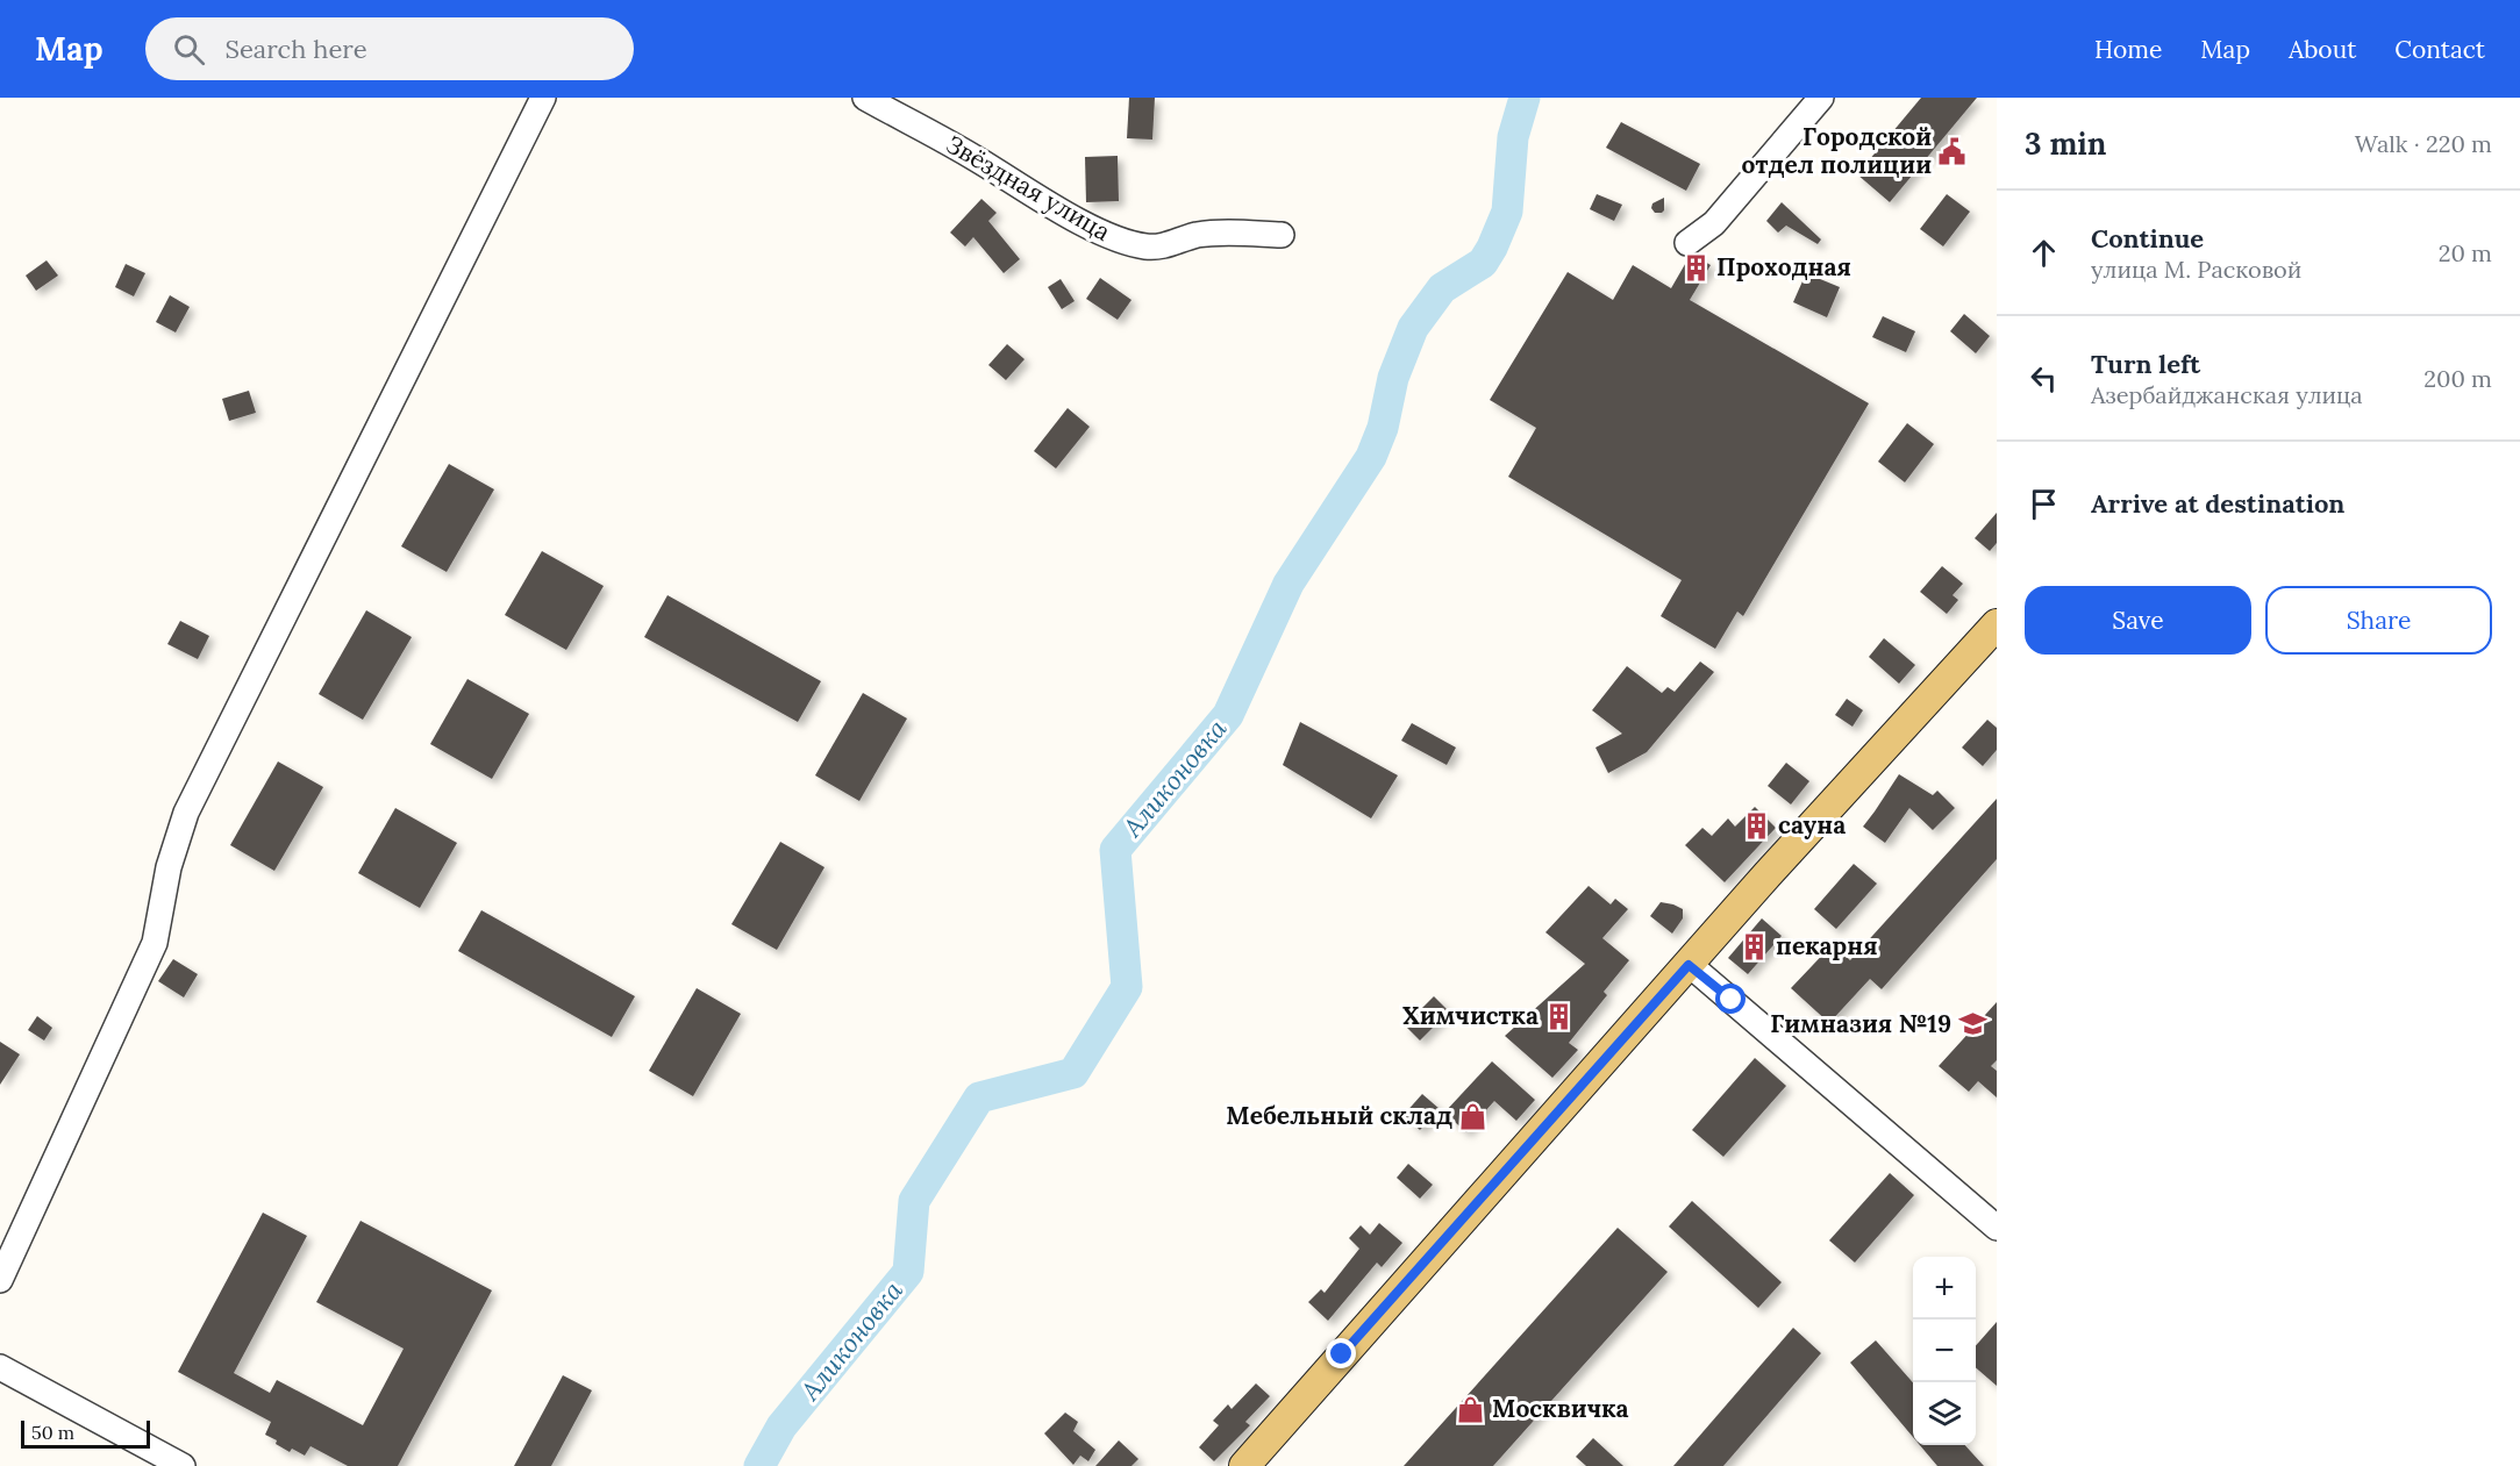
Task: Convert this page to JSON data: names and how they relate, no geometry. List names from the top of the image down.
{
  "streets": {
    "street": ["Звёздная улица"]
  },
  "water": ["Аликоновка"],
  "places": {
    "public building": ["Городской отдел полиции"],
    "building": [
      "Проходная",
      "сауна",
      "пекарня",
      "Химчистка"
    ],
    "school or university": ["Гимназия №19"],
    "shop": ["Мебельный склад", "Москвичка"]
  },
  "scale_bar": "50 m",
  "page": {
    "header": "Map",
    "search": "Search here",
    "nav": [
      "Home",
      "Map",
      "About",
      "Contact"
    ],
    "heading": ["3 min", "Walk · 220 m"],
    "list": [
      ["Continue", "улица М. Расковой", "20 m"],
      ["Turn left", "Азербайджанская улица", "200 m"],
      "Arrive at destination"
    ],
    "buttons": ["Save", "Share"],
    "map_buttons": ["+", "−"],
    "scale": "50 m"
  }
}
